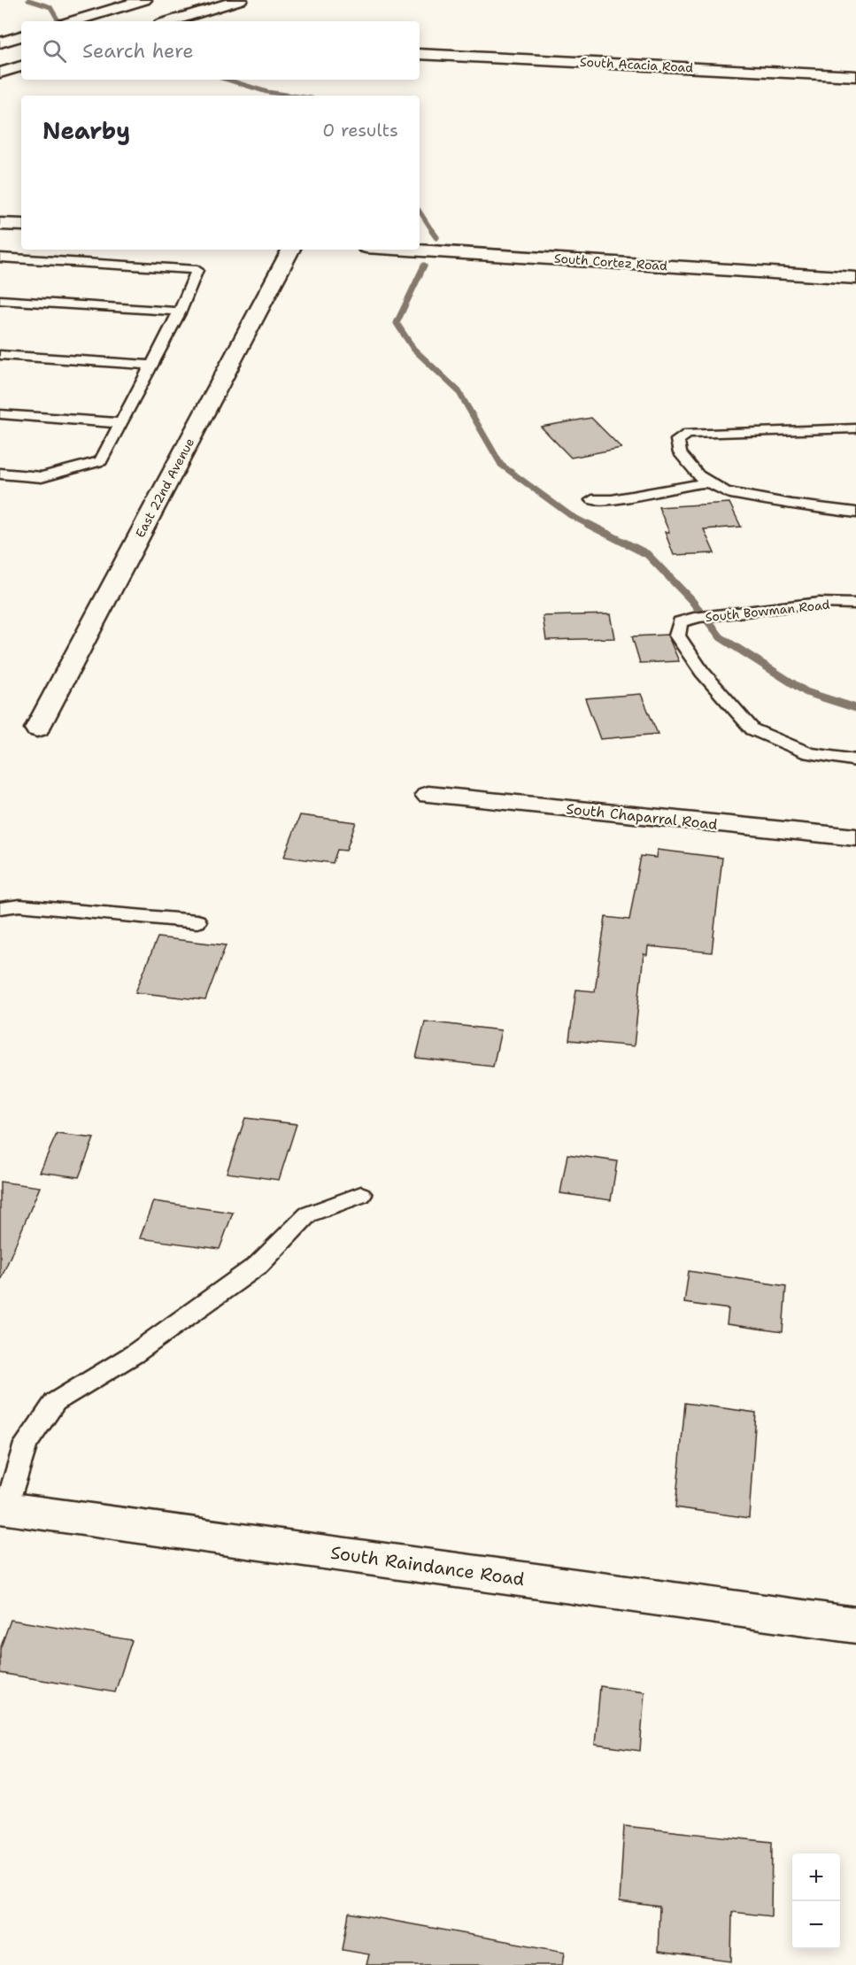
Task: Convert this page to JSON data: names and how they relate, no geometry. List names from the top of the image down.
{
  "streets": {
    "street": [
      "South Acacia Road",
      "South Cortez Road",
      "East 22nd Avenue",
      "South Chaparral Road",
      "South Raindance Road"
    ],
    "lane": ["South Bowman Road"]
  },
  "page": {
    "search": "Search here",
    "heading": ["Nearby", "0 results"],
    "map_buttons": ["+", "−"]
  }
}
